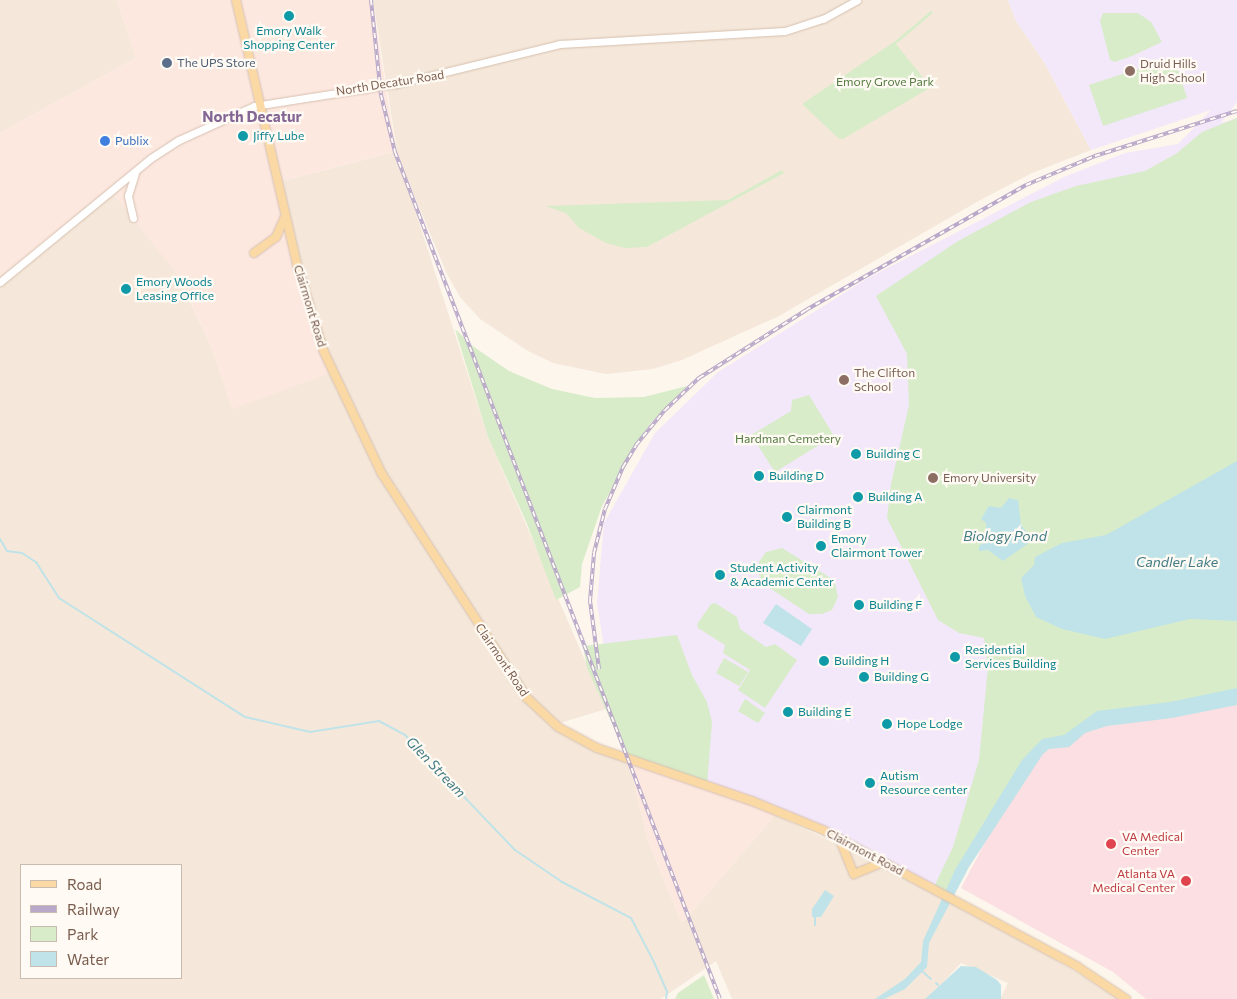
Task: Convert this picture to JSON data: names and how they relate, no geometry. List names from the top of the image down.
{
  "streets": {
    "main road": ["North Decatur Road", "Clairmont Road"]
  },
  "crossings": [
    ["North Decatur Road", "Clairmont Road"]
  ],
  "districts": ["North Decatur"],
  "water": ["Biology Pond", "Candler Lake", "Glen Stream"],
  "parks": ["Emory Grove Park", "Hardman Cemetery"],
  "places": [
    "Emory Walk Shopping Center",
    "The UPS Store",
    "Druid Hills High School",
    "Jiffy Lube",
    "Publix",
    "Emory Woods Leasing Office",
    "The Clifton School",
    "Building C",
    "Building D",
    "Emory University",
    "Building A",
    "Clairmont Building B",
    "Emory Clairmont Tower",
    "Student Activity & Academic Center",
    "Building F",
    "Residential Services Building",
    "Building H",
    "Building G",
    "Building E",
    "Hope Lodge",
    "Autism Resource center",
    "VA Medical Center",
    "Atlanta VA Medical Center"
  ],
  "legend": [
    "Road",
    "Railway",
    "Park",
    "Water"
  ]
}
